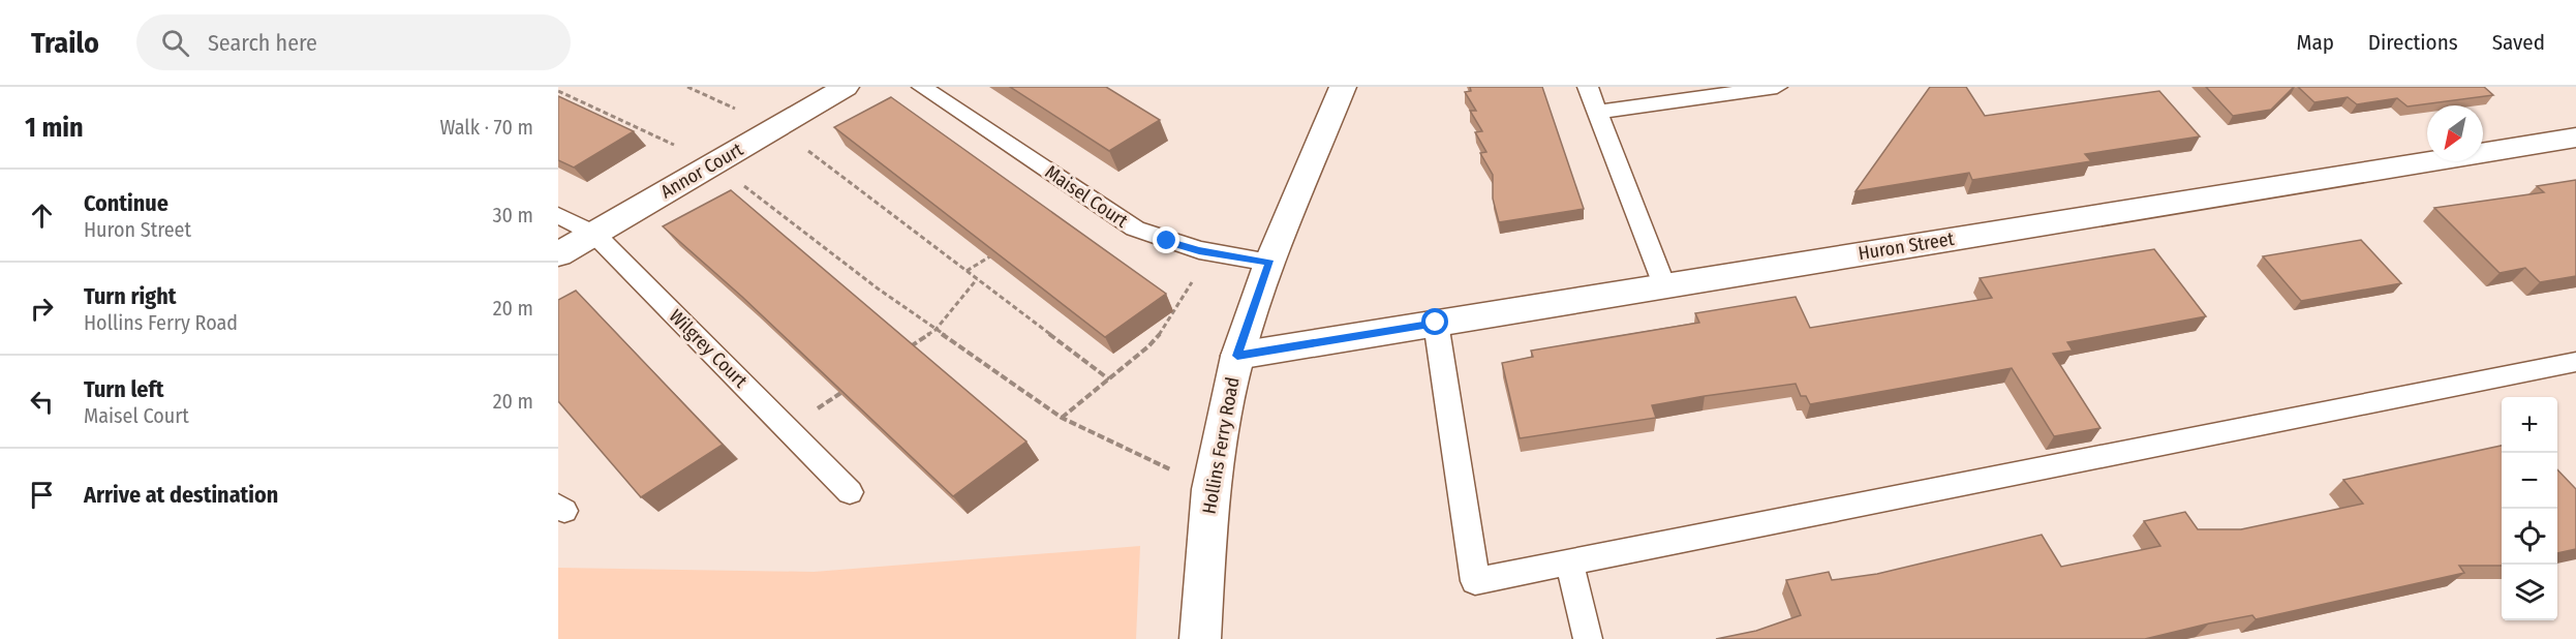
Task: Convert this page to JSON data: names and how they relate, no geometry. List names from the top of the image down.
{
  "streets": {
    "street": ["Annor Court", "Huron Street", "Hollins Ferry Road"],
    "lane": ["Maisel Court", "Wilgrey Court"]
  },
  "crossings": [
    ["Annor Court", "Wilgrey Court"],
    ["Maisel Court", "Hollins Ferry Road"],
    ["Huron Street", "Hollins Ferry Road"]
  ],
  "north": "bottom left",
  "page": {
    "header": "Trailo",
    "search": "Search here",
    "nav": ["Map", "Directions", "Saved"],
    "heading": ["1 min", "Walk · 70 m"],
    "list": [
      ["Continue", "Huron Street", "30 m"],
      ["Turn right", "Hollins Ferry Road", "20 m"],
      ["Turn left", "Maisel Court", "20 m"],
      "Arrive at destination"
    ],
    "map_buttons": ["+", "−"]
  }
}
